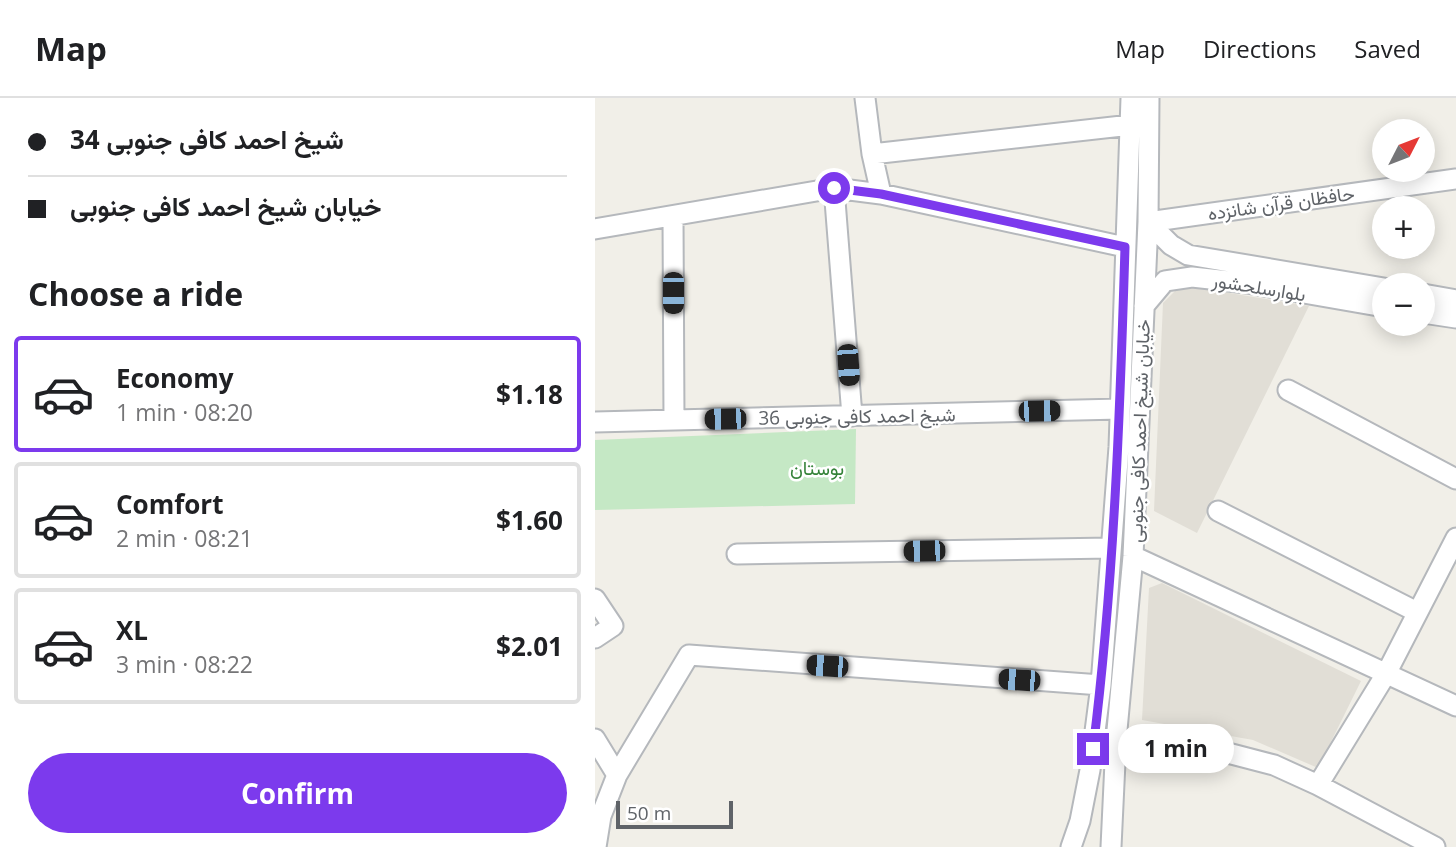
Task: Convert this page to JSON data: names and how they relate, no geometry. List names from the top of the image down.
{
  "streets": {
    "street": [
      "حافظان قرآن شانزده",
      "بلوارسلحشور",
      "شیخ احمد کافی جنوبی 36",
      "خیابان شیخ احمد کافی جنوبی"
    ]
  },
  "crossings": [
    ["حافظان قرآن شانزده", "بلوارسلحشور"],
    ["حافظان قرآن شانزده", "خیابان شیخ احمد کافی جنوبی"],
    ["بلوارسلحشور", "خیابان شیخ احمد کافی جنوبی"],
    ["شیخ احمد کافی جنوبی 36", "خیابان شیخ احمد کافی جنوبی"]
  ],
  "parks": ["بوستان"],
  "scale_bar": "50 m",
  "north": "top right",
  "page": {
    "header": "Map",
    "nav": ["Map", "Directions", "Saved"],
    "banner": ["شیخ احمد کافی جنوبی 34", "خیابان شیخ احمد کافی جنوبی"],
    "map_buttons": ["+", "−"],
    "heading": "Choose a ride",
    "list": [
      {
        "name": "Economy",
        "note": "1 min · 08:20",
        "value": "$1.18"
      },
      {
        "name": "Comfort",
        "note": "2 min · 08:21",
        "value": "$1.60"
      },
      {
        "name": "XL",
        "note": "3 min · 08:22",
        "value": "$2.01"
      }
    ],
    "bubble": "1 min",
    "buttons": "Confirm",
    "scale": "50 m"
  }
}
